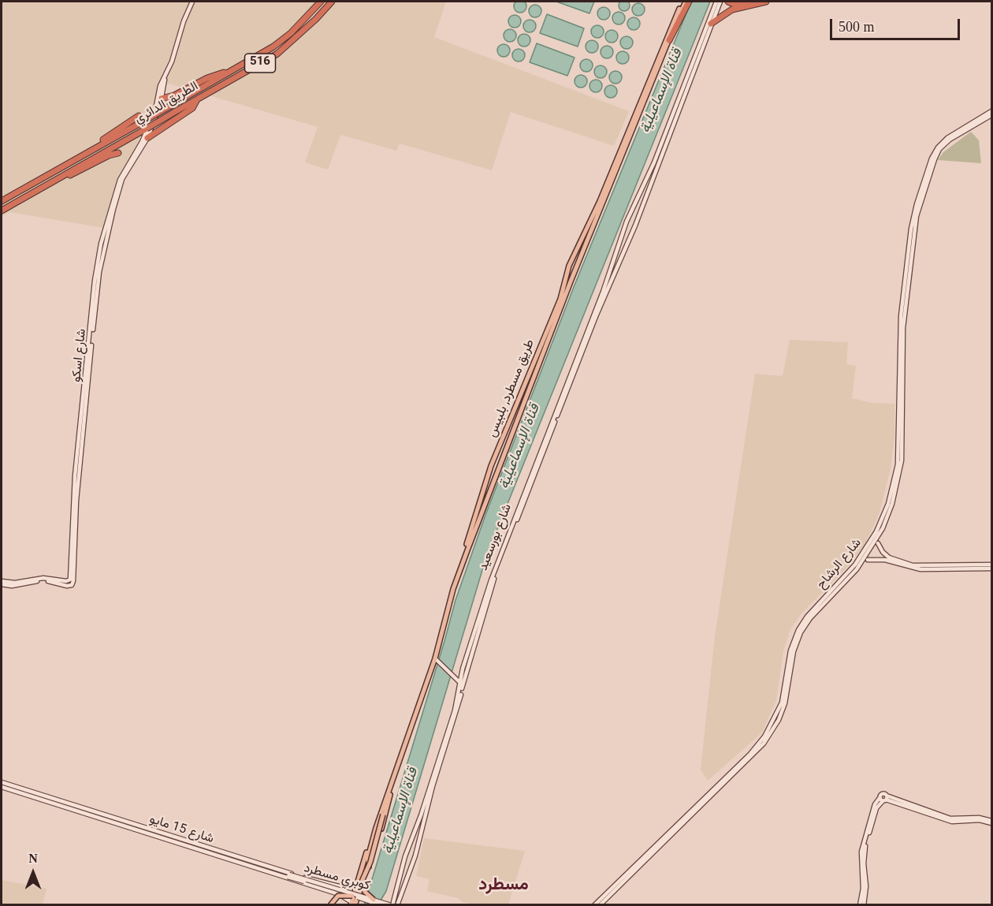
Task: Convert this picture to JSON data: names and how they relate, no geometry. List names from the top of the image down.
{
  "streets": {
    "highway": ["516", "الطريق الدائري"],
    "main road": [
      "شارع اسكو",
      "طريق مسطرد, بلبيس",
      "شارع بورسعيد",
      "شارع الرشاح",
      "شارع 15 مايو",
      "كوبري مسطرد"
    ]
  },
  "crossings": [
    ["شارع بورسعيد", "كوبري مسطرد"],
    ["شارع 15 مايو", "كوبري مسطرد"]
  ],
  "districts": ["مسطرد"],
  "water": ["قناة الإسماعيلية"],
  "scale_bar": "500 m",
  "north": "top"
}
